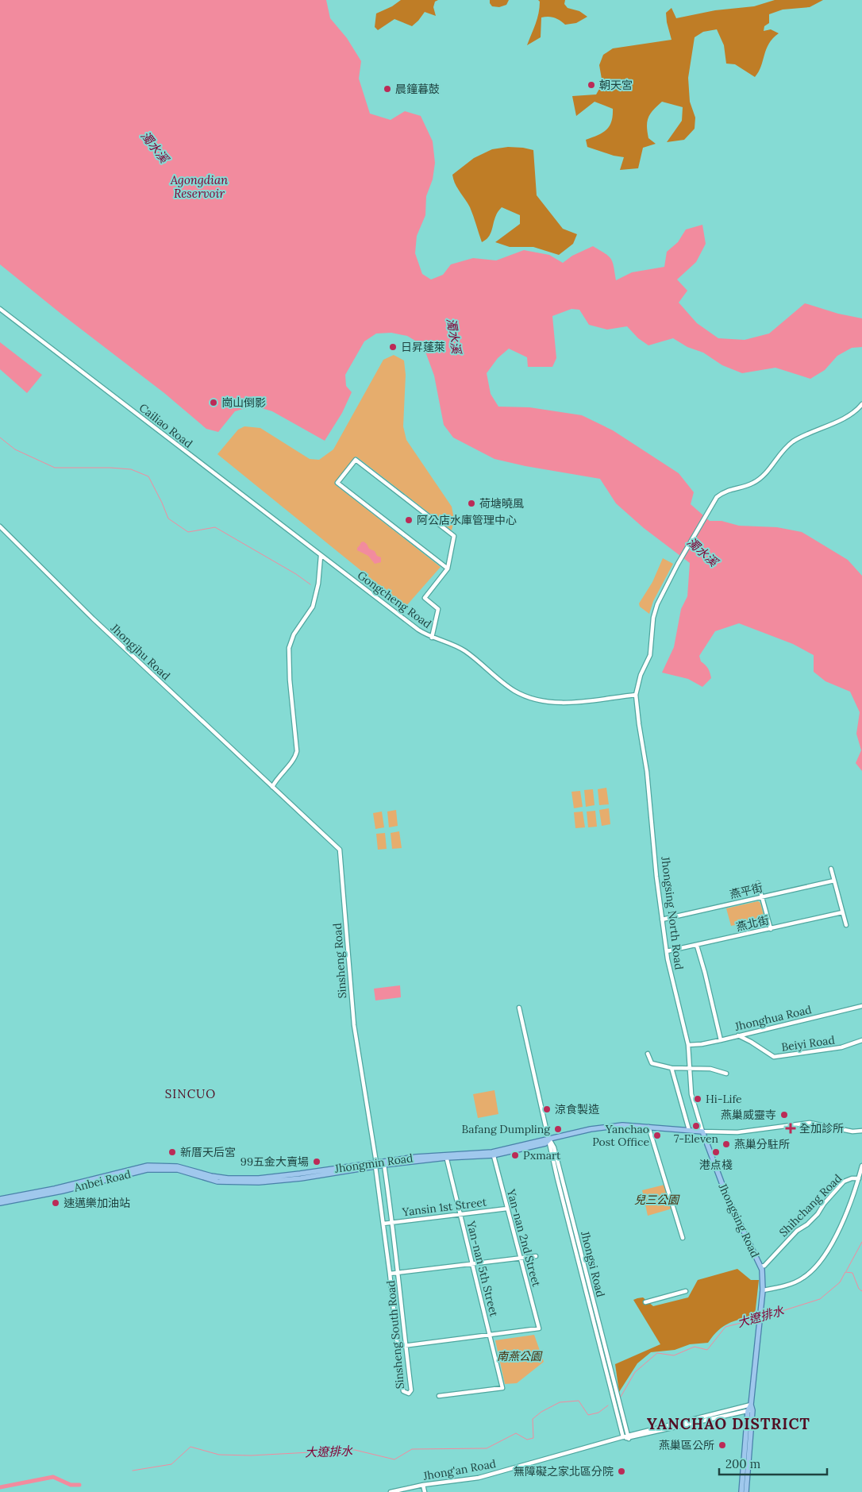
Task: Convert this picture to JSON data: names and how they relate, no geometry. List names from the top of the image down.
{
  "streets": {
    "main road": ["Jhongmin Road", "Anbei Road", "Jhongsing Road"],
    "street": [
      "Cailiao Road",
      "Gongcheng Road",
      "Jhongjhu Road",
      "燕平街",
      "Jhongsing North Road",
      "燕北街",
      "Sinsheng Road",
      "Jhonghua Road",
      "Beiyi Road",
      "Shihchang Road",
      "Yansin 1st Street",
      "Yan-nan 2nd Street",
      "Jhongsi Road",
      "Yan-nan 5th Street",
      "Sinsheng South Road",
      "Jhong'an Road"
    ]
  },
  "crossings": [
    ["Cailiao Road", "Gongcheng Road"],
    ["Gongcheng Road", "Jhongsing North Road"],
    ["Jhongjhu Road", "Sinsheng Road"],
    ["燕平街", "Jhongsing North Road"],
    ["Jhongsing North Road", "燕北街"],
    ["Jhongsing North Road", "Jhonghua Road"],
    ["Jhongsing North Road", "Jhongmin Road"],
    ["Jhongsing North Road", "Jhongsing Road"],
    ["Sinsheng Road", "Jhongmin Road"],
    ["Sinsheng Road", "Sinsheng South Road"],
    ["Jhonghua Road", "Beiyi Road"],
    ["Jhongmin Road", "Anbei Road"],
    ["Jhongmin Road", "Jhongsing Road"],
    ["Jhongmin Road", "Yan-nan 2nd Street"],
    ["Jhongmin Road", "Jhongsi Road"],
    ["Jhongmin Road", "Yan-nan 5th Street"],
    ["Jhongmin Road", "Sinsheng South Road"],
    ["Shihchang Road", "Jhongsing Road"],
    ["Yansin 1st Street", "Yan-nan 2nd Street"],
    ["Yansin 1st Street", "Yan-nan 5th Street"],
    ["Yansin 1st Street", "Sinsheng South Road"],
    ["Yan-nan 2nd Street", "Yan-nan 5th Street"]
  ],
  "districts": ["SINCUO", "YANCHAO DISTRICT"],
  "water": ["濁水溪", "Agongdian Reservoir", "大遼排水"],
  "parks": ["兒三公園", "南燕公園"],
  "places": {
    "other": [
      "朝天宮",
      "晨鐘暮鼓",
      "日昇蓬萊",
      "崗山倒影",
      "荷塘曉風",
      "阿公店水庫管理中心",
      "Hi-Life",
      "涼食製造",
      "燕巢威靈寺",
      "7-Eleven",
      "Bafang Dumpling",
      "Yanchao Post Office",
      "燕巢分駐所",
      "新厝天后宮",
      "港点棧",
      "Pxmart",
      "99五金大賣場",
      "速邁樂加油站",
      "燕巢區公所",
      "無障礙之家北區分院"
    ],
    "health": ["全加診所"]
  },
  "scale_bar": "200 m"
}
